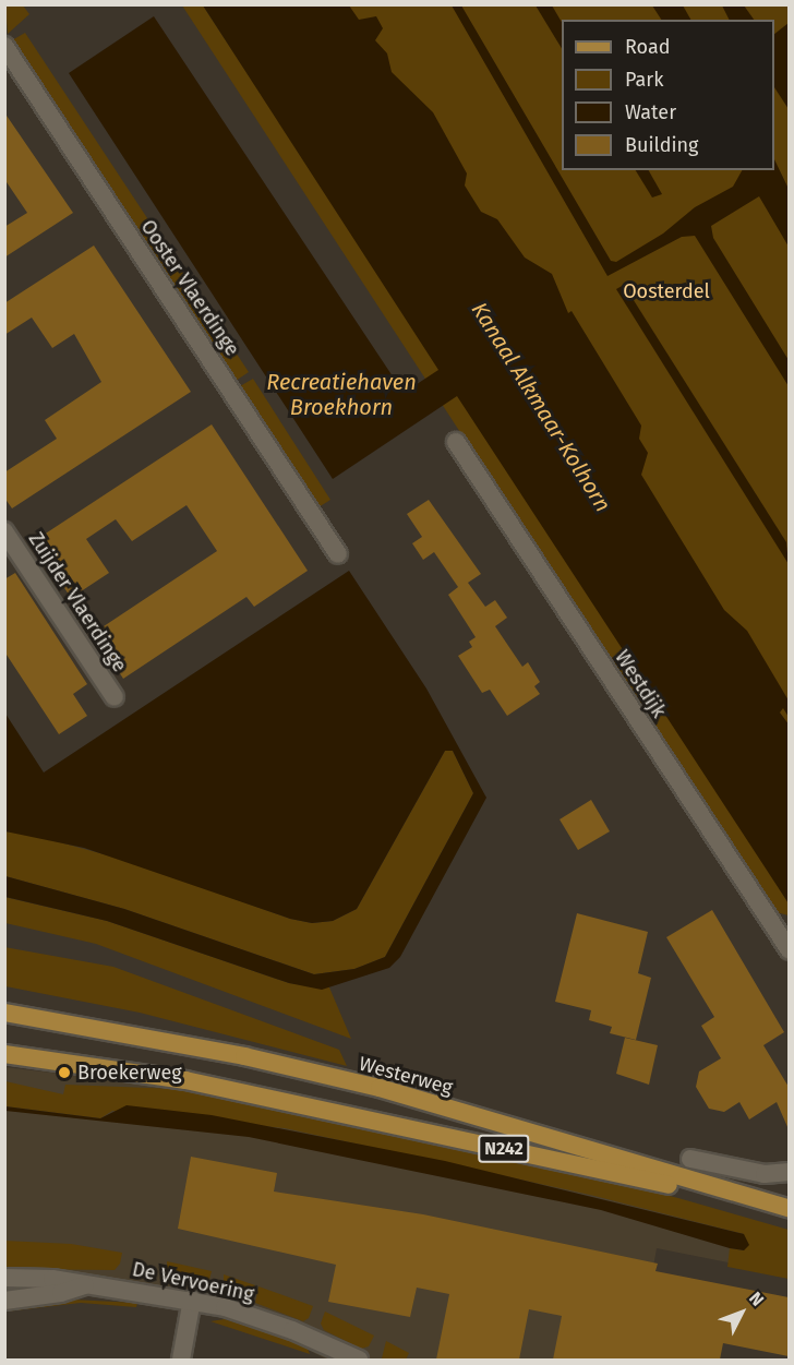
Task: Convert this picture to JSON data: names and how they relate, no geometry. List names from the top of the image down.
{
  "streets": {
    "main road": ["Westerweg", "N242"],
    "street": [
      "Ooster Vlaerdinge",
      "Zuijder Vlaerdinge",
      "Westdijk",
      "De Vervoering"
    ]
  },
  "water": ["Recreatiehaven Broekhorn", "Kanaal Alkmaar-Kolhorn"],
  "parks": ["Oosterdel"],
  "places": ["Broekerweg"],
  "legend": [
    "Road",
    "Park",
    "Water",
    "Building"
  ],
  "north": "top right"
}
